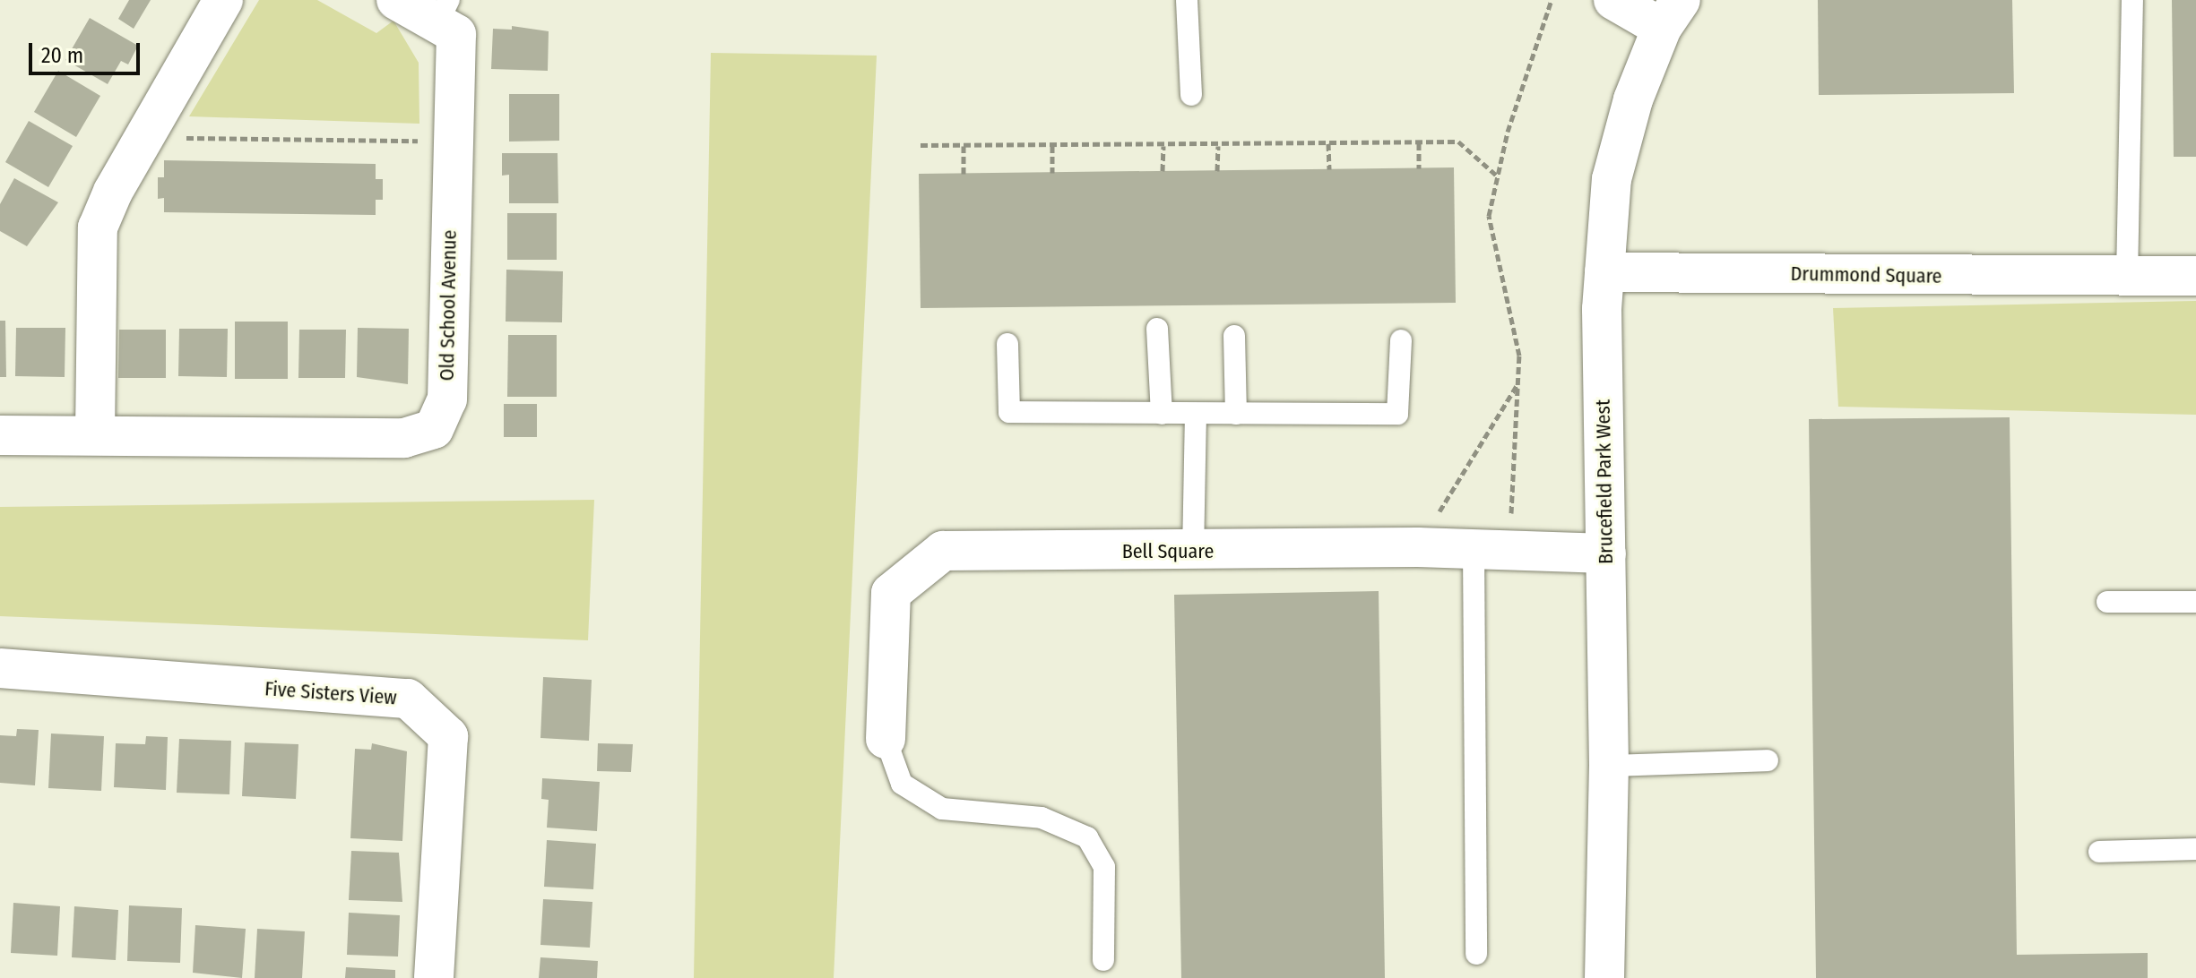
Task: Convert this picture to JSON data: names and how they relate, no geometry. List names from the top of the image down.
{
  "streets": {
    "street": [
      "Drummond Square",
      "Old School Avenue",
      "Brucefield Park West",
      "Bell Square",
      "Five Sisters View"
    ]
  },
  "crossings": [
    ["Drummond Square", "Brucefield Park West"],
    ["Brucefield Park West", "Bell Square"]
  ],
  "scale_bar": "20 m"
}
